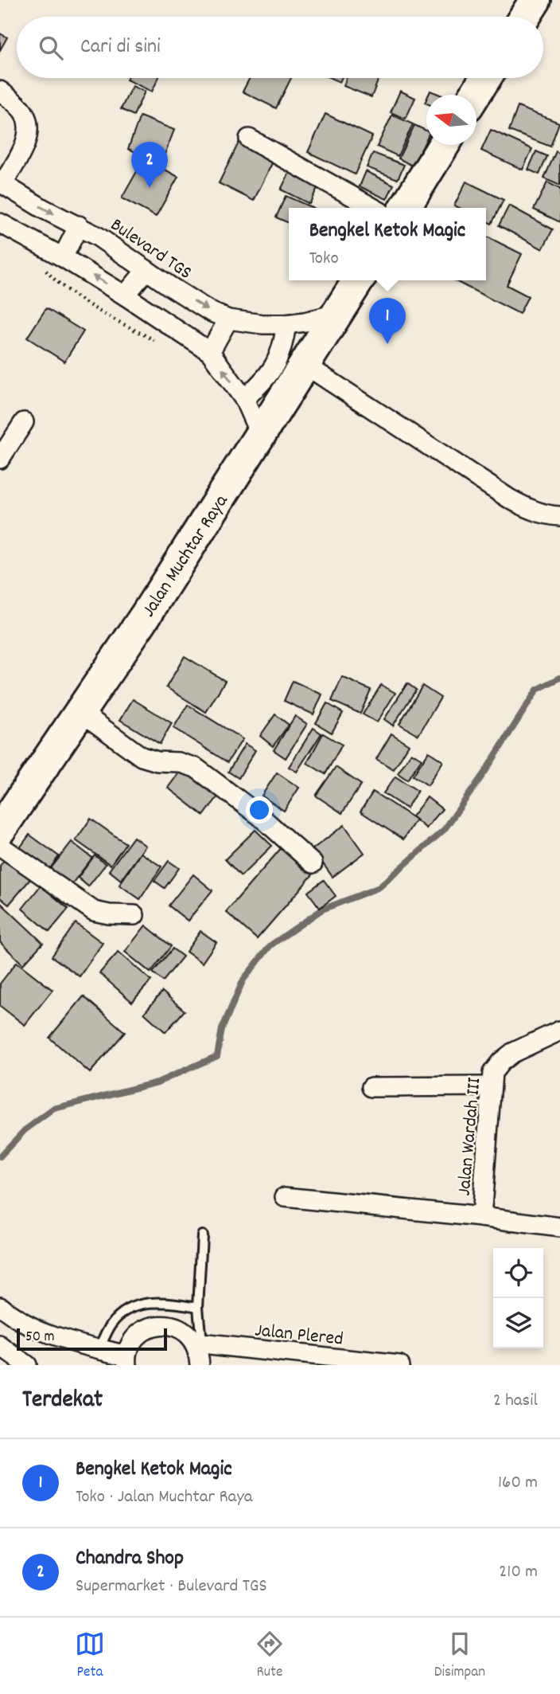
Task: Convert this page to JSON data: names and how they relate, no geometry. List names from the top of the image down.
{
  "streets": {
    "highway": ["Jalan Muchtar Raya"],
    "street": ["Bulevard TGS", "Jalan Wardah III", "Jalan Plered"]
  },
  "crossings": [
    ["Bulevard TGS", "Jalan Muchtar Raya"]
  ],
  "scale_bar": "50 m",
  "north": "left",
  "page": {
    "search": "Cari di sini",
    "pins": ["2", "1"],
    "popup": ["Bengkel Ketok Magic", "Toko"],
    "scale": "50 m",
    "heading": ["Terdekat", "2 hasil"],
    "list": [
      {
        "mark": "1",
        "name": "Bengkel Ketok Magic",
        "note": "Toko · Jalan Muchtar Raya",
        "value": "160 m"
      },
      {
        "mark": "2",
        "name": "Chandra Shop",
        "note": "Supermarket · Bulevard TGS",
        "value": "210 m"
      }
    ],
    "nav": ["Peta", "Rute", "Disimpan"]
  }
}
